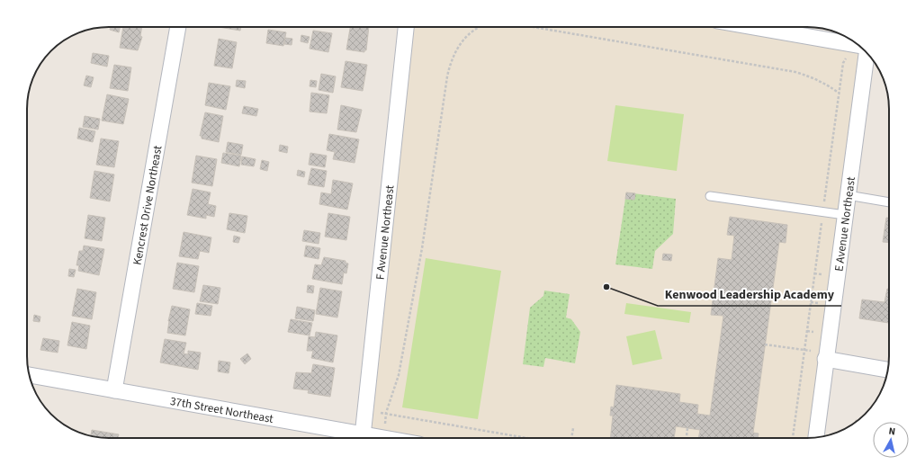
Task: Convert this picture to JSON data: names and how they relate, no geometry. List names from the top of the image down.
{
  "streets": {
    "street": [
      "Kencrest Drive Northeast",
      "E Avenue Northeast",
      "F Avenue Northeast",
      "37th Street Northeast"
    ]
  },
  "crossings": [
    ["Kencrest Drive Northeast", "37th Street Northeast"]
  ],
  "places": ["Kenwood Leadership Academy"],
  "north": "top"
}
